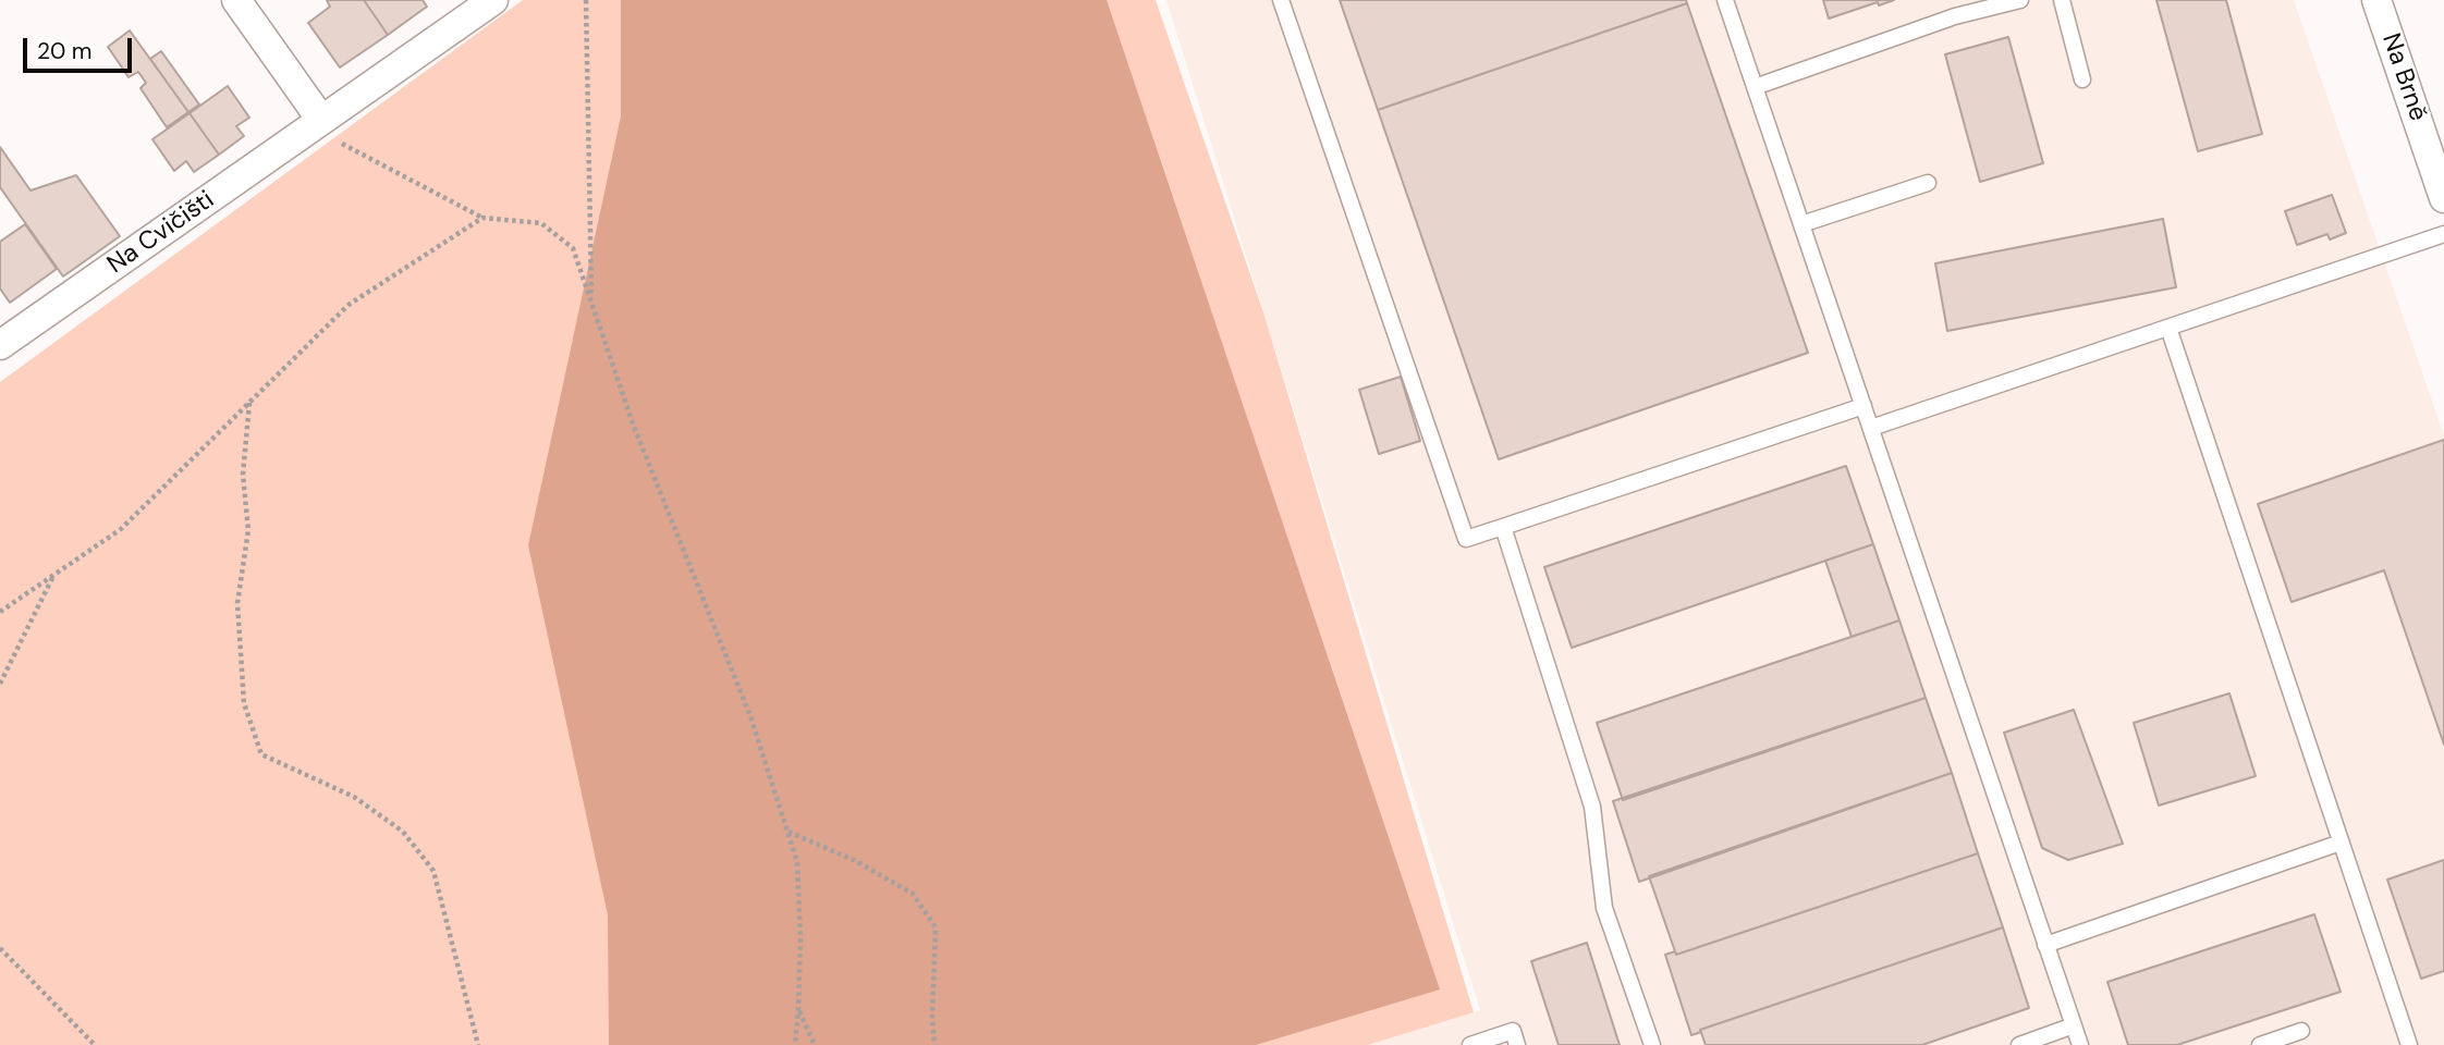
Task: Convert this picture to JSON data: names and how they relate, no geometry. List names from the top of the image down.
{
  "streets": {
    "street": ["Na Brně", "Na Cvičišti"]
  },
  "scale_bar": "20 m"
}
